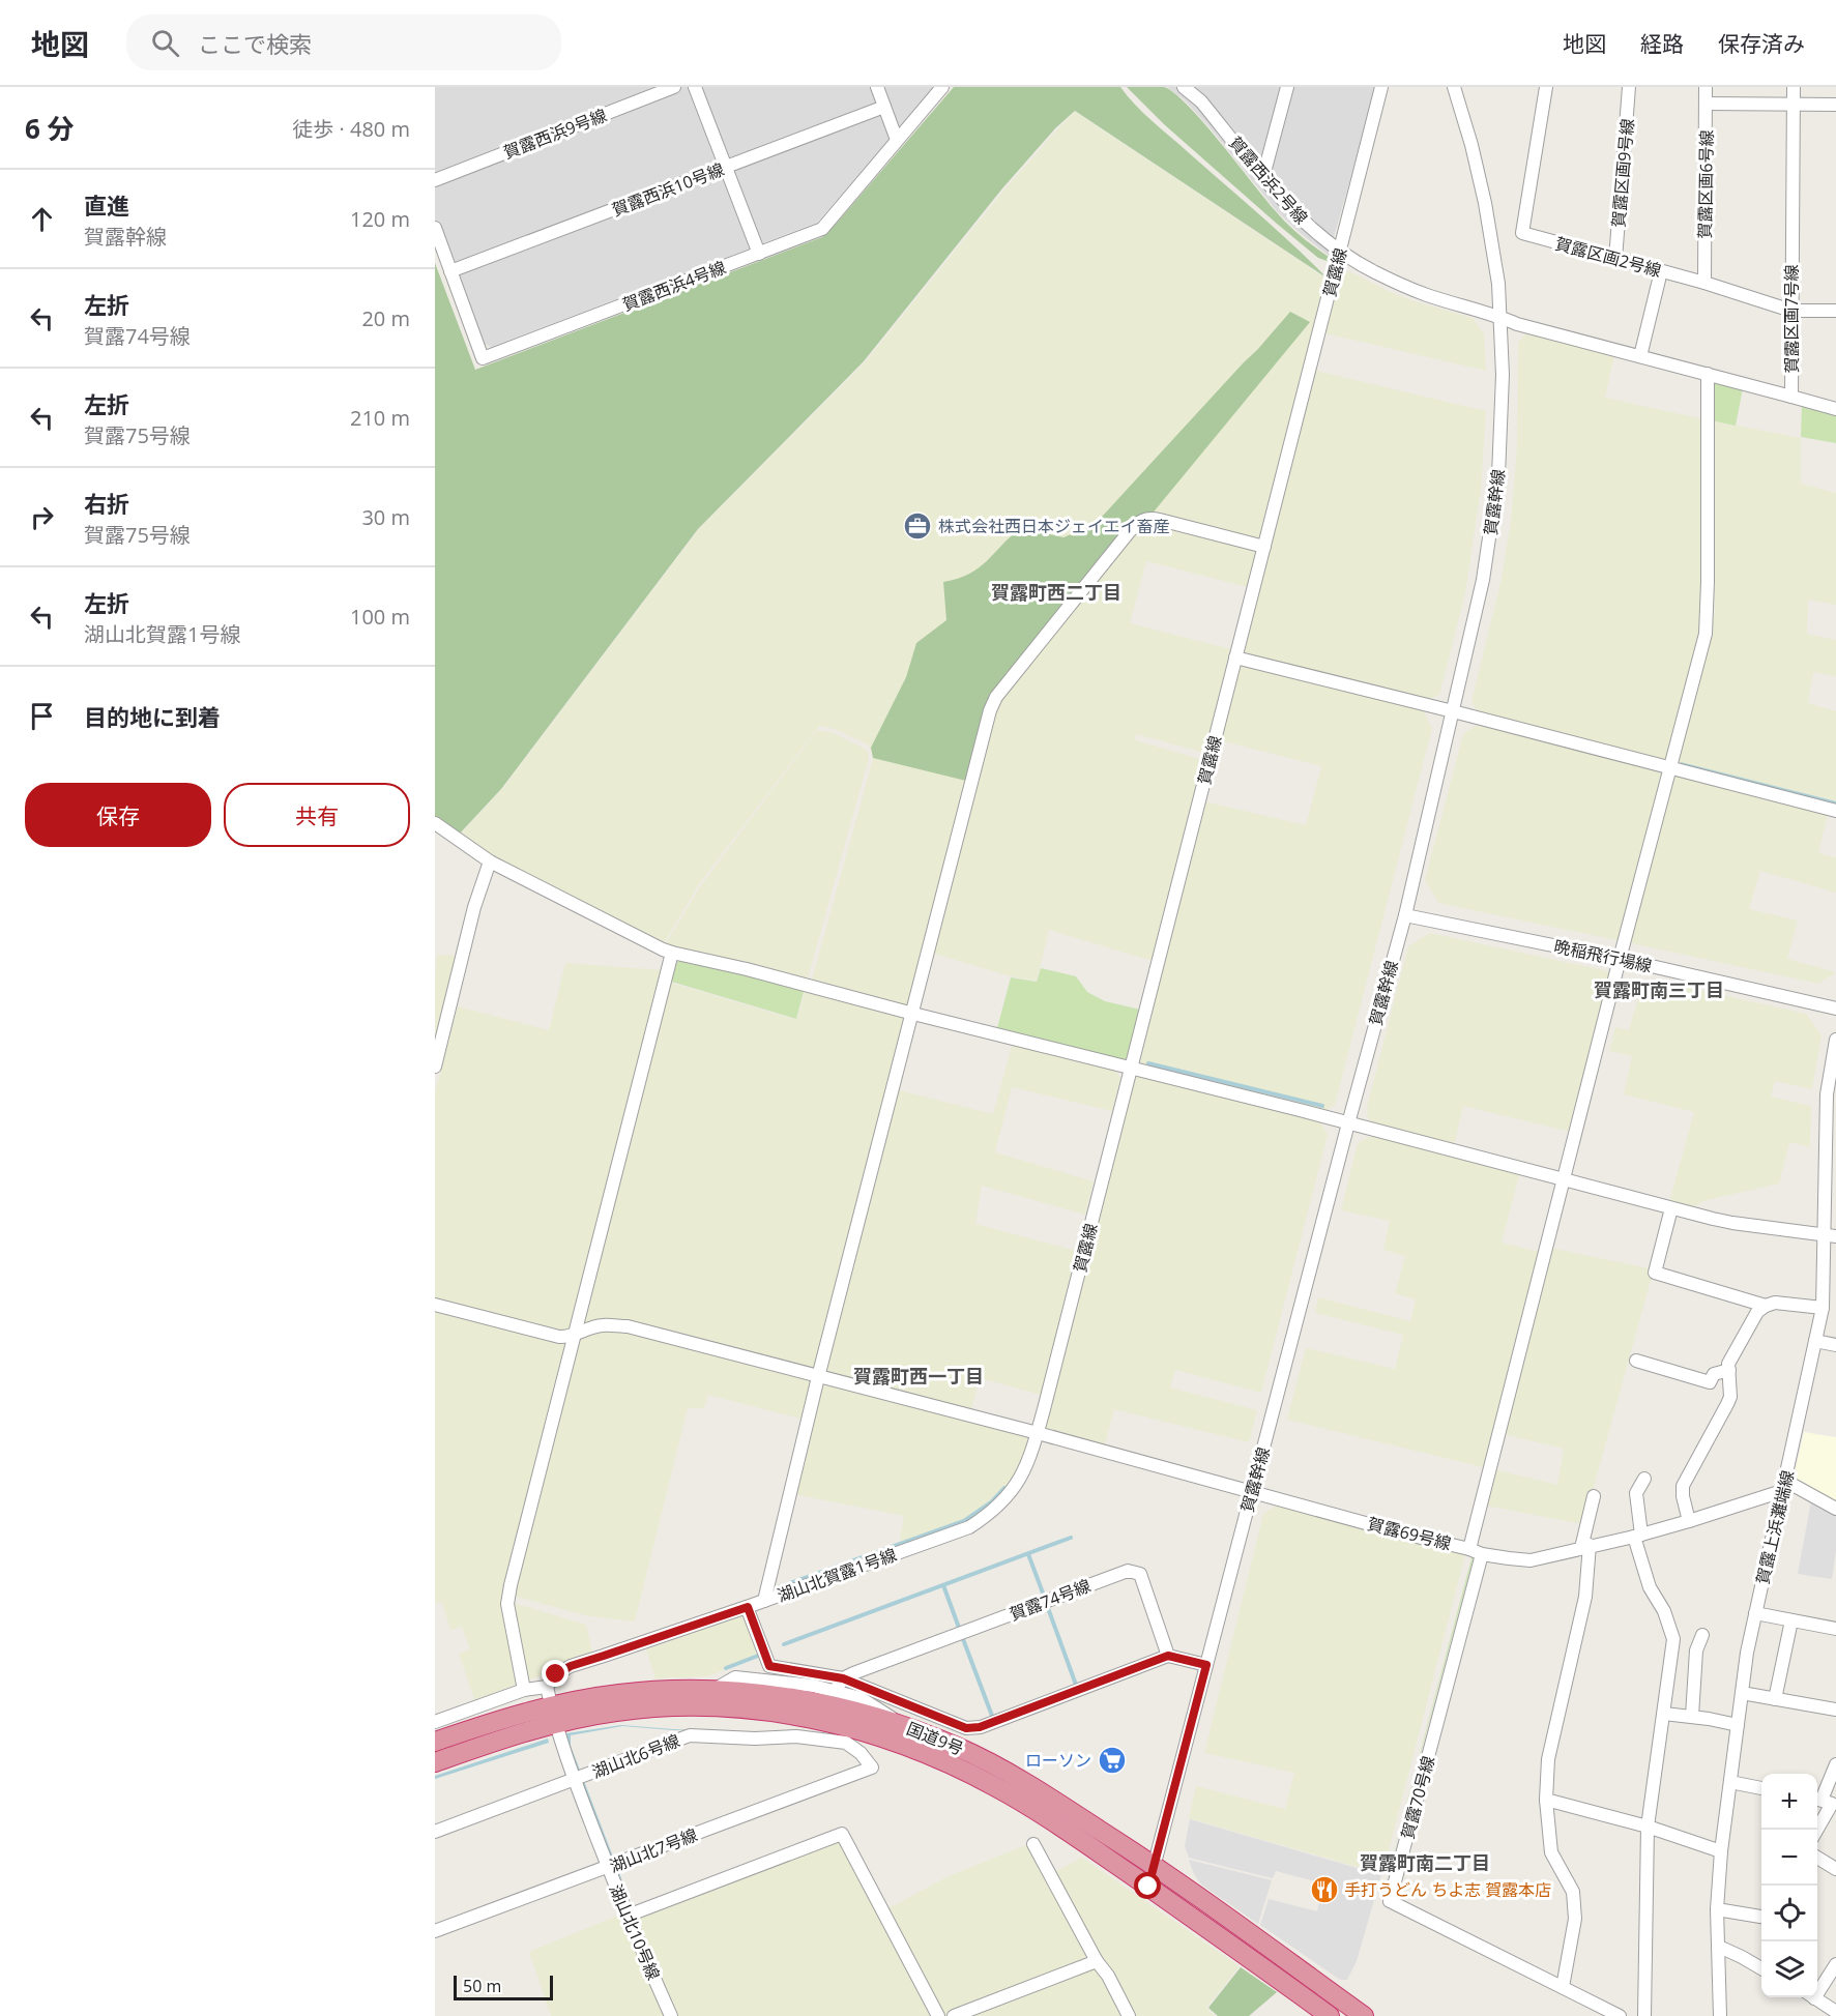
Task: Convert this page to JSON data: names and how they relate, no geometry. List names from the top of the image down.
{
  "streets": {
    "highway": ["国道9号"],
    "street": [
      "賀露西浜9号線",
      "賀露区画9号線",
      "賀露西浜2号線",
      "賀露区画6号線",
      "賀露西浜10号線",
      "賀露区画2号線",
      "賀露線",
      "賀露西浜4号線",
      "賀露区画7号線",
      "賀露幹線",
      "晩稲飛行場線",
      "賀露上浜灘端線",
      "賀露69号線",
      "湖山北賀露1号線",
      "賀露74号線",
      "湖山北6号線",
      "賀露70号線",
      "湖山北7号線",
      "湖山北10号線"
    ]
  },
  "crossings": [
    ["賀露区画9号線", "賀露区画2号線"],
    ["賀露西浜2号線", "賀露線"],
    ["賀露西浜2号線", "賀露区画7号線"],
    ["賀露西浜2号線", "賀露幹線"],
    ["賀露区画6号線", "賀露区画2号線"],
    ["賀露西浜10号線", "賀露西浜4号線"],
    ["賀露区画2号線", "賀露区画7号線"],
    ["賀露線", "賀露69号線"],
    ["賀露線", "湖山北賀露1号線"],
    ["賀露区画7号線", "賀露幹線"],
    ["賀露幹線", "晩稲飛行場線"],
    ["賀露幹線", "賀露69号線"],
    ["賀露幹線", "国道9号"],
    ["賀露上浜灘端線", "賀露69号線"],
    ["賀露69号線", "湖山北賀露1号線"],
    ["賀露69号線", "賀露70号線"],
    ["国道9号", "湖山北10号線"],
    ["湖山北6号線", "湖山北7号線"],
    ["湖山北6号線", "湖山北10号線"],
    ["湖山北7号線", "湖山北10号線"]
  ],
  "districts": [
    "賀露町西二丁目",
    "賀露町南三丁目",
    "賀露町西一丁目",
    "賀露町南二丁目"
  ],
  "places": {
    "office": ["株式会社西日本ジェイエイ畜産"],
    "supermarket": ["ローソン"],
    "restaurant": ["手打うどん ちよ志 賀露本店"]
  },
  "scale_bar": "50 m",
  "page": {
    "header": "地図",
    "search": "ここで検索",
    "nav": ["地図", "経路", "保存済み"],
    "heading": ["6 分", "徒歩 · 480 m"],
    "list": [
      ["直進", "賀露幹線", "120 m"],
      ["左折", "賀露74号線", "20 m"],
      ["左折", "賀露75号線", "210 m"],
      ["右折", "賀露75号線", "30 m"],
      ["左折", "湖山北賀露1号線", "100 m"],
      "目的地に到着"
    ],
    "buttons": ["保存", "共有"],
    "map_buttons": ["+", "−"],
    "scale": "50 m"
  }
}
